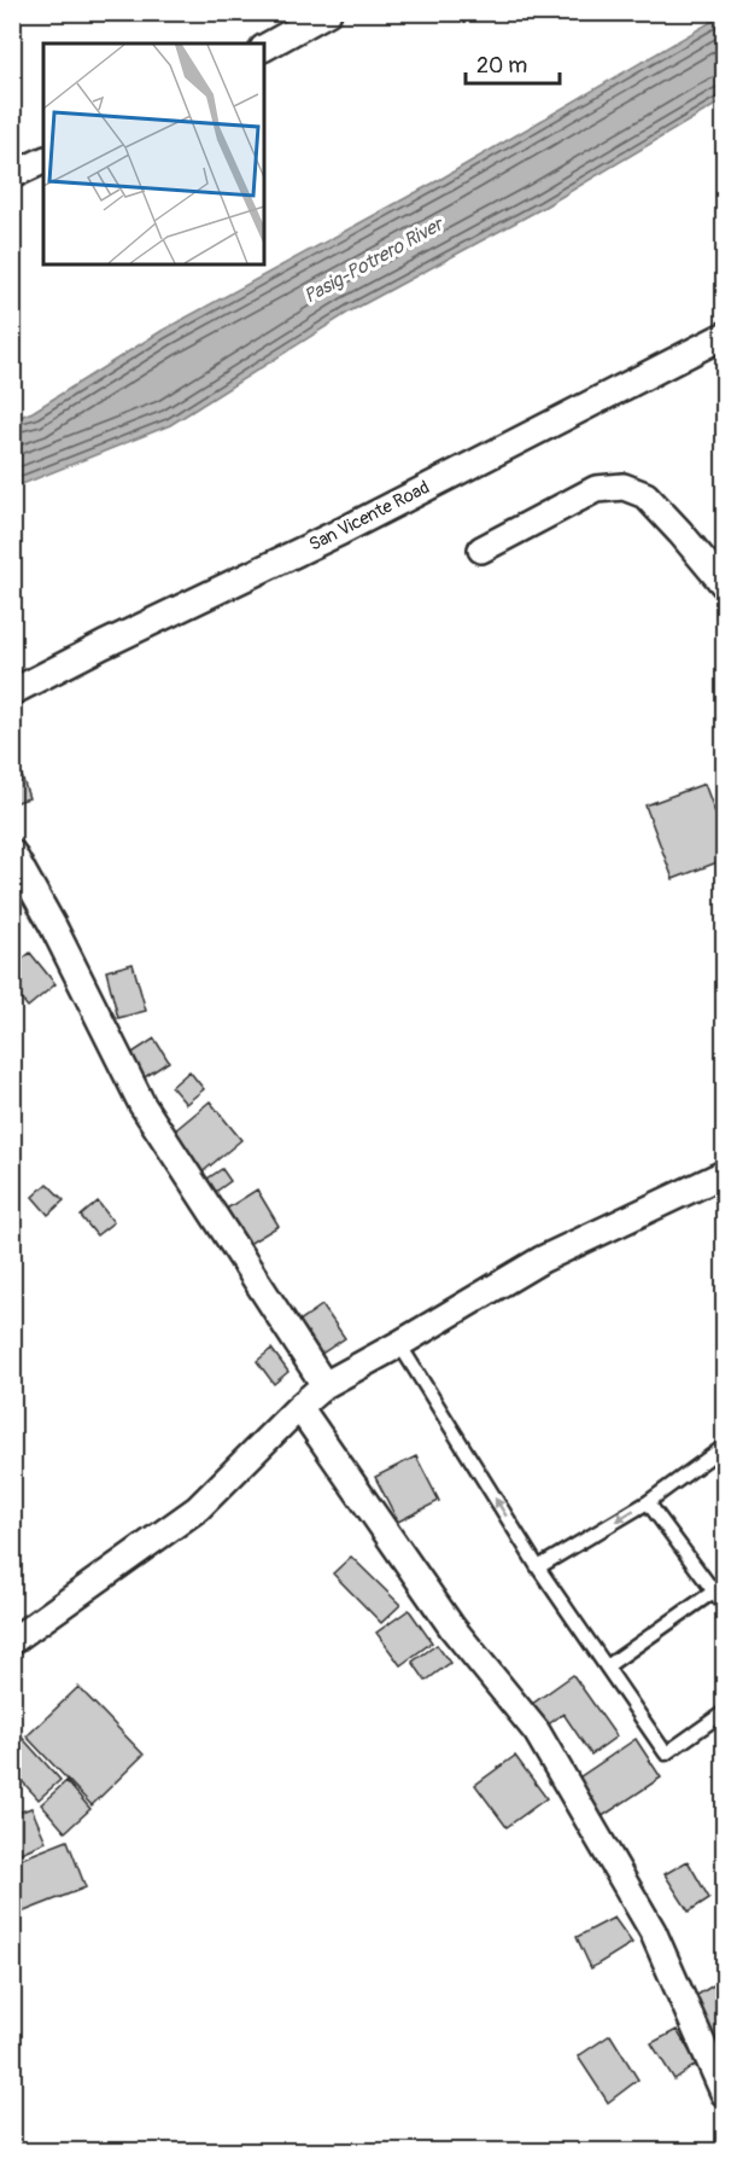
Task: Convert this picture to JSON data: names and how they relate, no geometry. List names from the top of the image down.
{
  "streets": {
    "street": ["San Vicente Road"]
  },
  "water": ["Pasig-Potrero River"],
  "scale_bar": "20 m"
}
